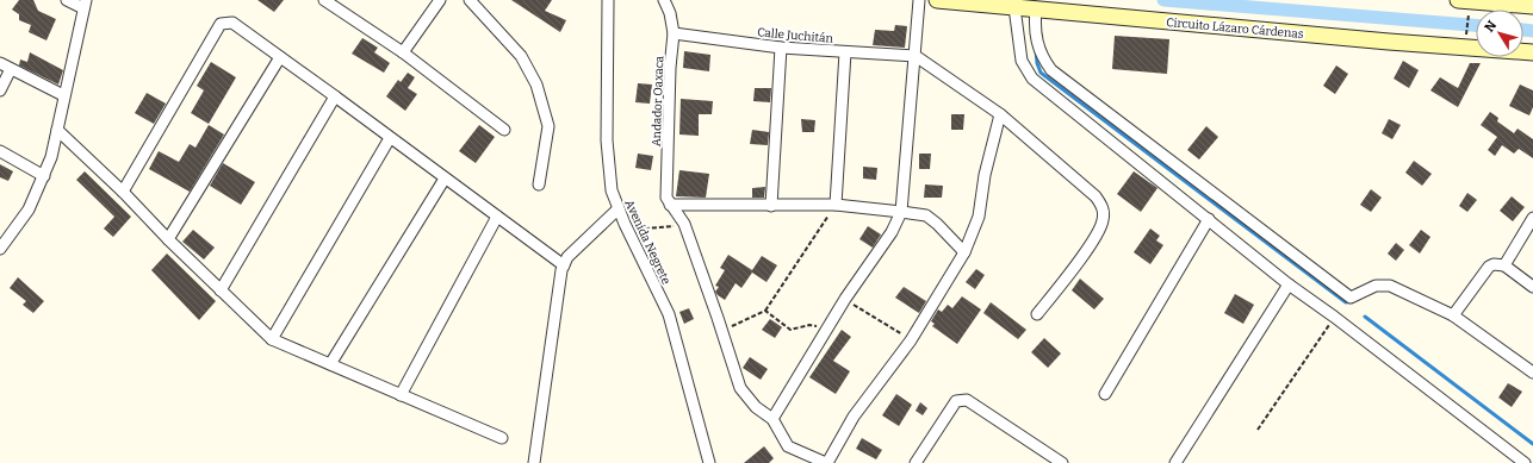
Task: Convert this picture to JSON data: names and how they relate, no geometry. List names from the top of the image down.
{
  "streets": {
    "street": [
      "Circuito Lázaro Cárdenas",
      "Calle Juchitán",
      "Andador Oaxaca",
      "Avenida Negrete"
    ]
  },
  "crossings": [
    ["Calle Juchitán", "Andador Oaxaca"]
  ],
  "north": "top left"
}
